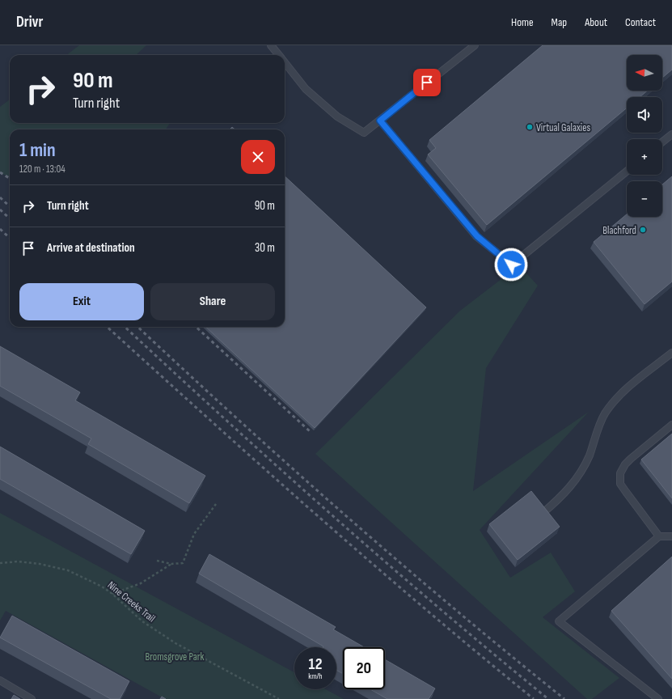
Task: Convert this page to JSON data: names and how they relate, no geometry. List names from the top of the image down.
{
  "streets": {
    "path": ["Nine Creeks Trail"]
  },
  "parks": ["Bromsgrove Park"],
  "places": ["Virtual Galaxies", "Blachford"],
  "north": "left",
  "page": {
    "header": "Drivr",
    "nav": [
      "Home",
      "Map",
      "About",
      "Contact"
    ],
    "map_buttons": ["+", "−"],
    "turn": ["90 m", "Turn right"],
    "heading": ["1 min", "120 m · 13:04"],
    "list": [
      {
        "name": "Turn right",
        "value": "90 m"
      },
      {
        "name": "Arrive at destination",
        "value": "30 m"
      }
    ],
    "buttons": ["Exit", "Share"],
    "speed": "12 km/h",
    "limit": "20"
  }
}
